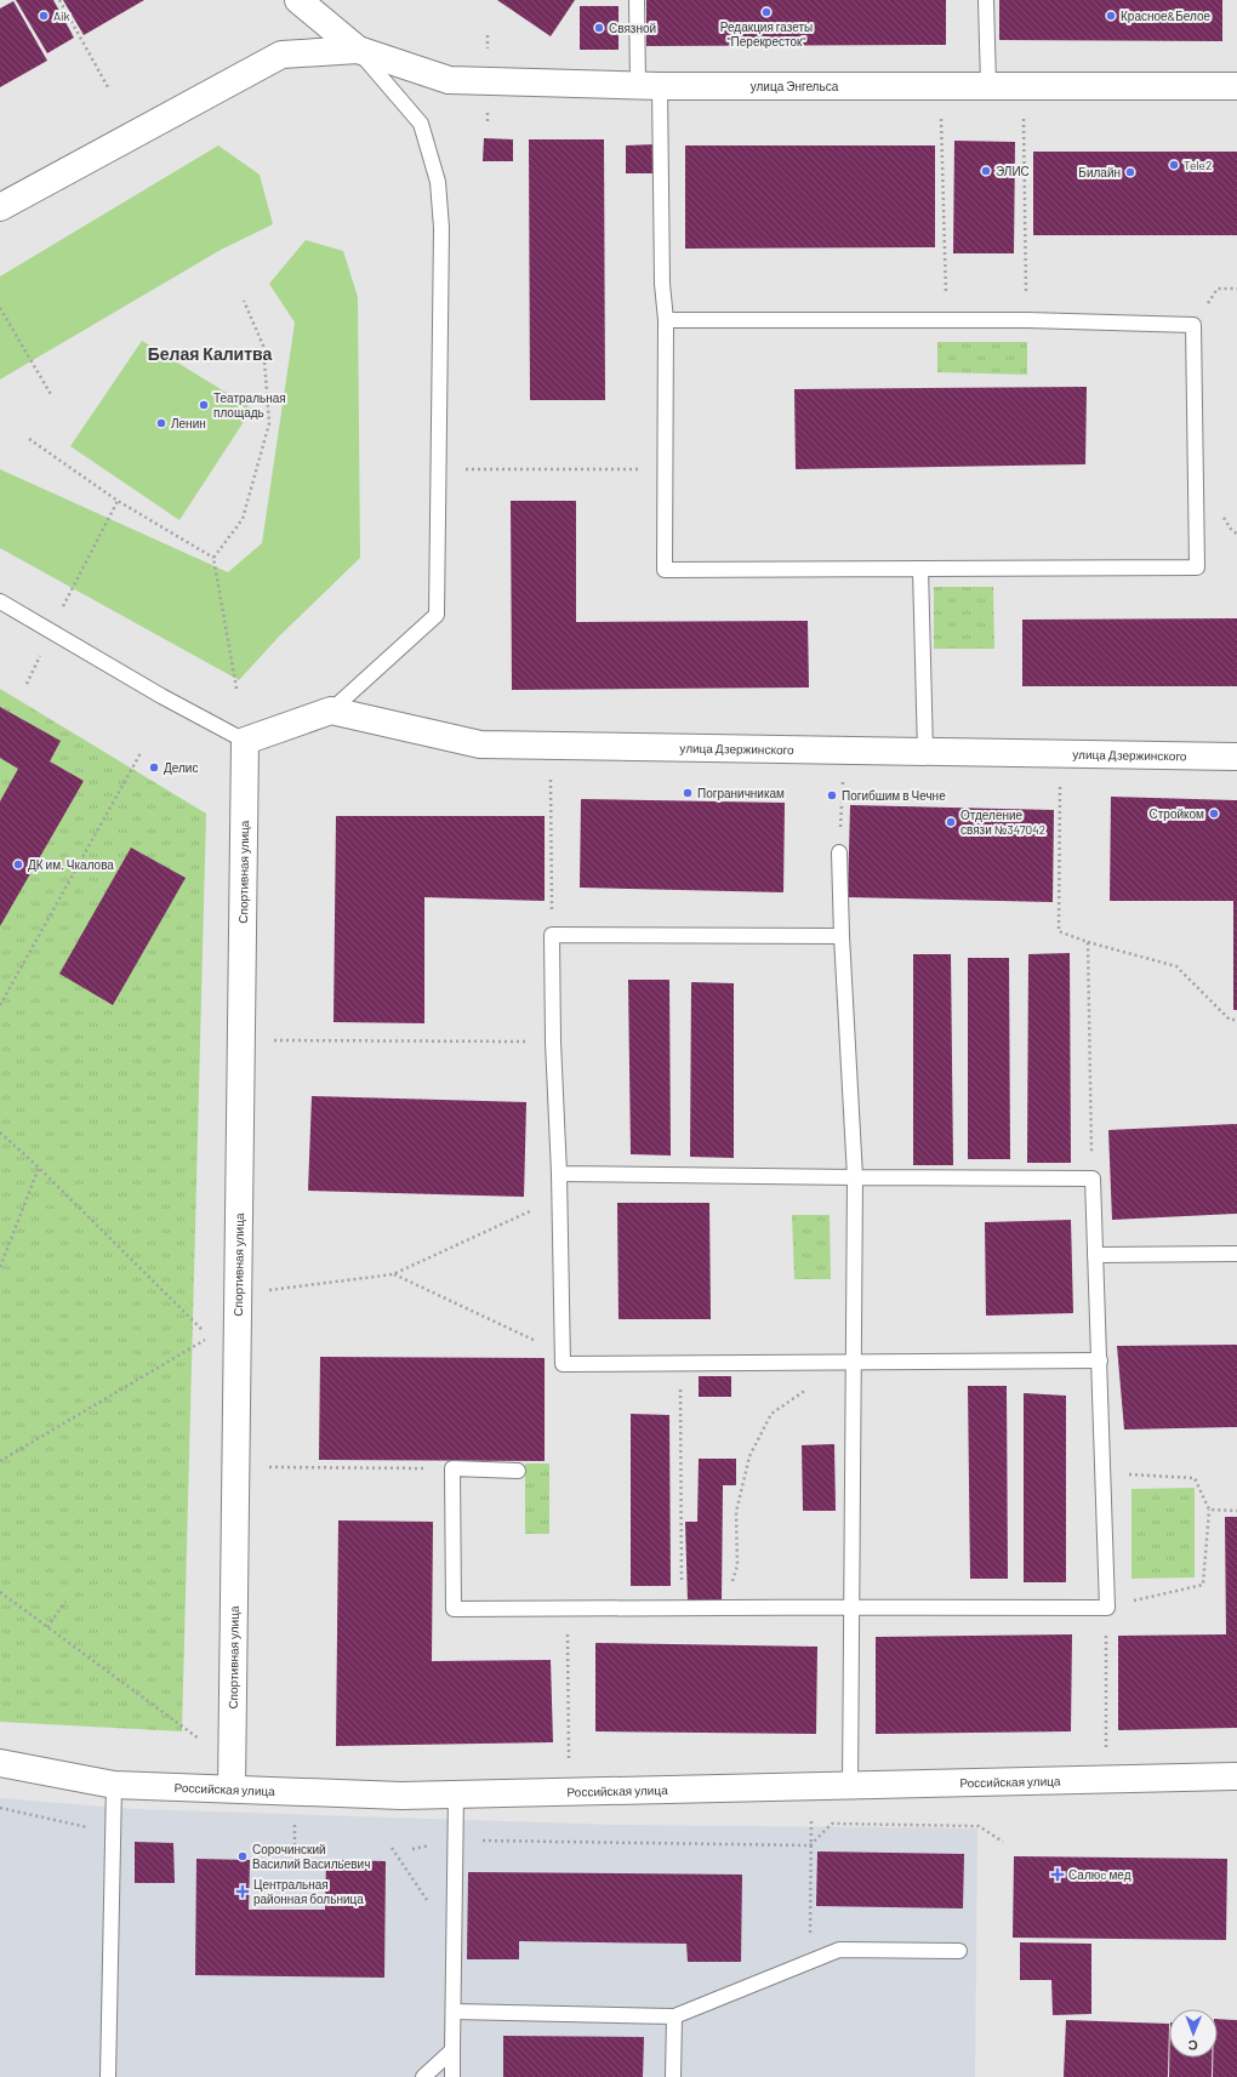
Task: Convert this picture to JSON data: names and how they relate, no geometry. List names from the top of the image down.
{
  "streets": {
    "street": [
      "улица Энгельса",
      "улица Дзержинского",
      "Спортивная улица",
      "Российская улица"
    ]
  },
  "crossings": [
    ["Спортивная улица", "Российская улица"]
  ],
  "districts": ["Белая Калитва"],
  "places": {
    "other": [
      "Редакция газеты \"Перекресток\"",
      "Aik",
      "Красное&Белое",
      "Связной",
      "Tele2",
      "ЭЛИС",
      "Билайн",
      "Театральная площадь",
      "Ленин",
      "Делис",
      "Пограничникам",
      "Погибшим в Чечне",
      "Стройком",
      "Отделение связи №347042",
      "ДК им. Чкалова",
      "Сорочинский Василий Васильевич"
    ],
    "health": ["Салюc мед", "Центральная районная больница"]
  },
  "north": "bottom"
}
